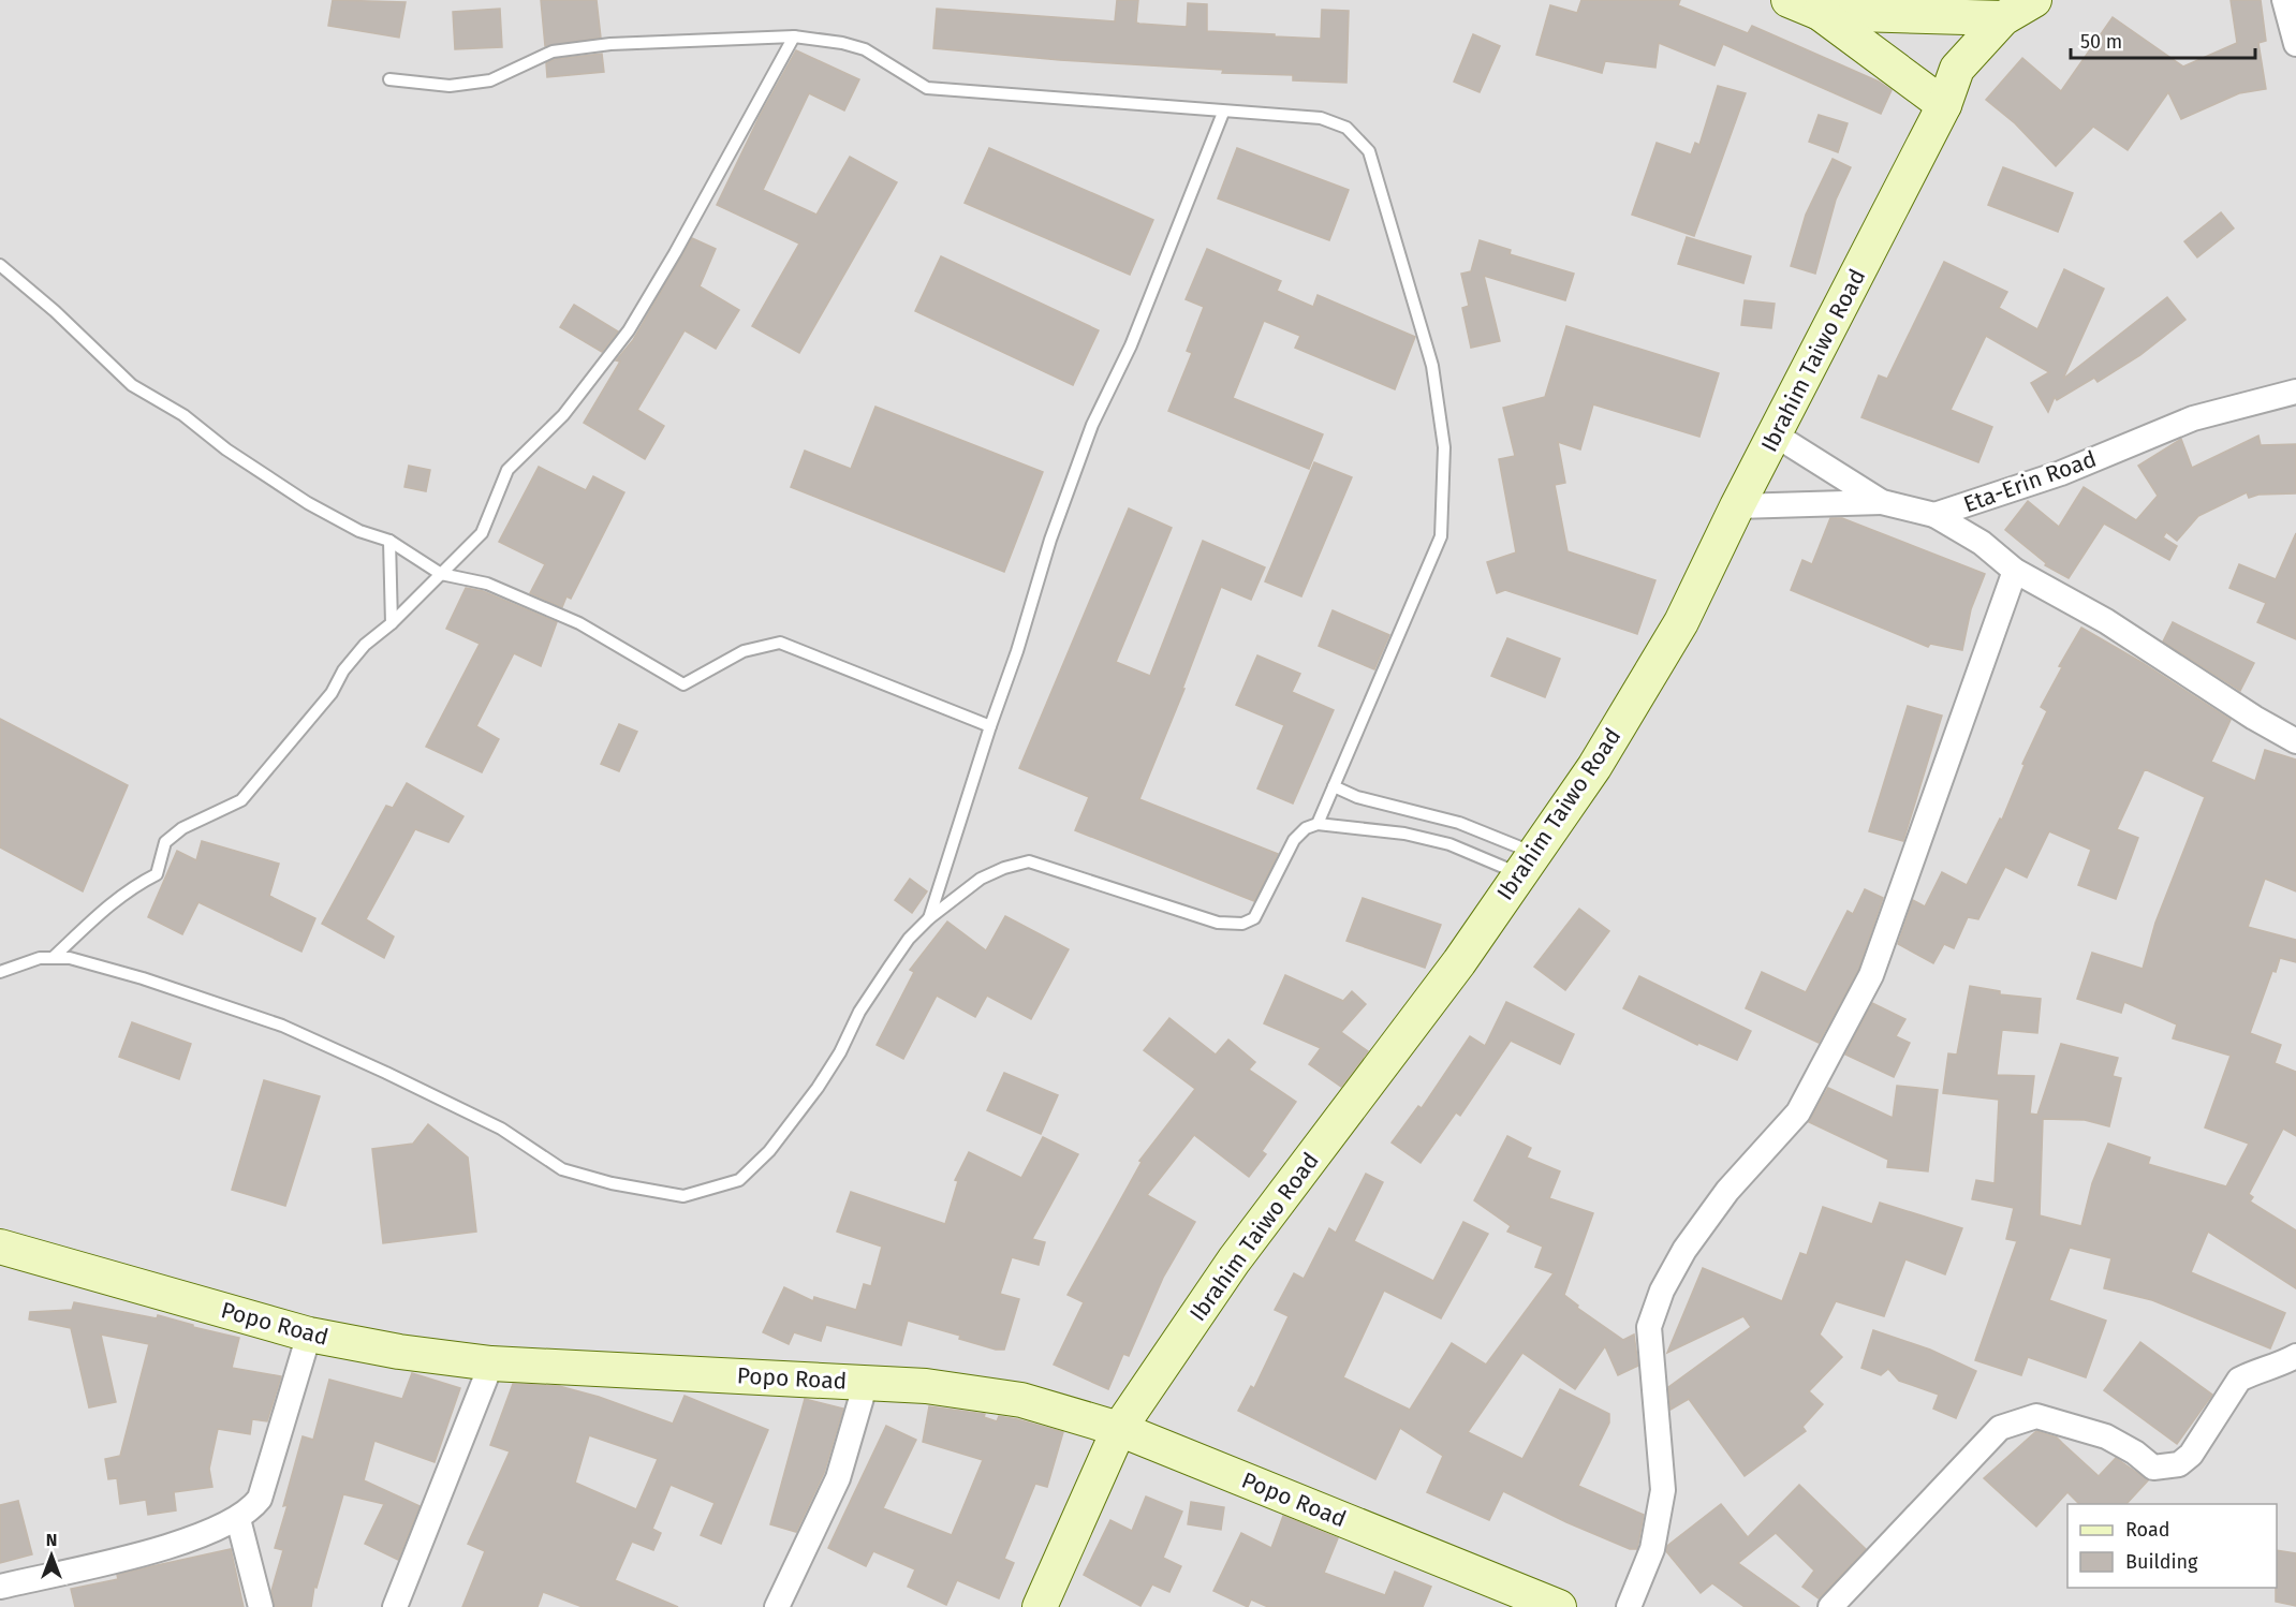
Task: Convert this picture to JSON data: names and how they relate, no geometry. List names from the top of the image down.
{
  "streets": {
    "main road": ["Ibrahim Taiwo Road", "Popo Road"],
    "street": ["Eta-Erin Road"]
  },
  "crossings": [
    ["Ibrahim Taiwo Road", "Eta-Erin Road"],
    ["Ibrahim Taiwo Road", "Popo Road"]
  ],
  "legend": ["Road", "Building"],
  "scale_bar": "50 m",
  "north": "top"
}
